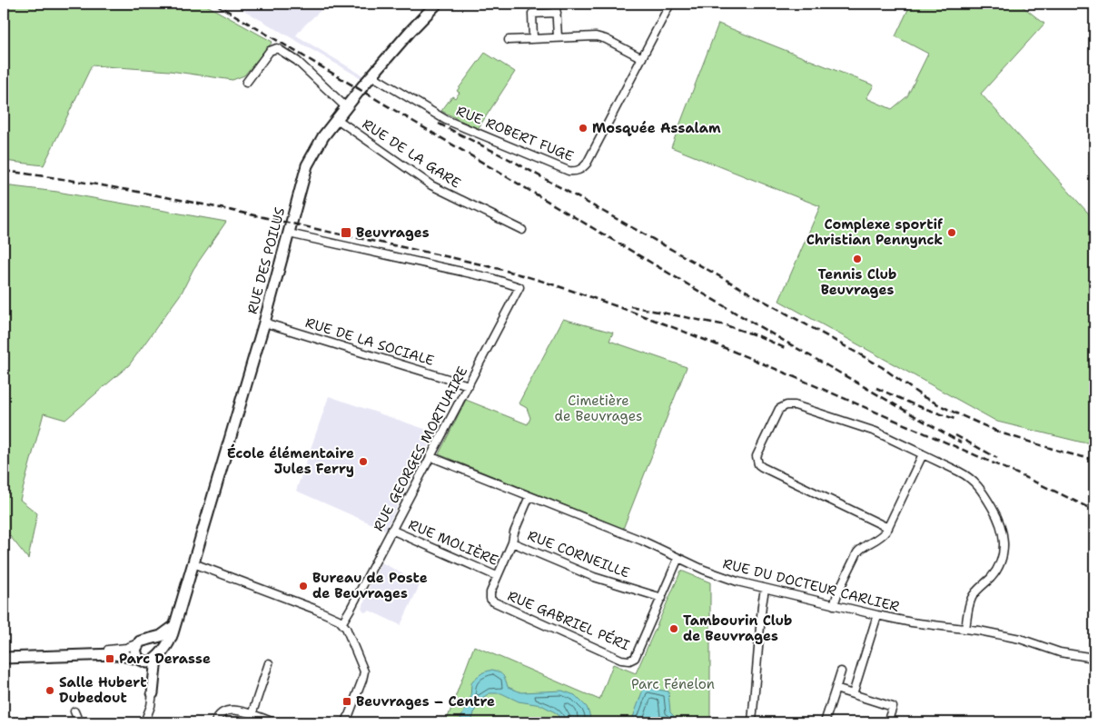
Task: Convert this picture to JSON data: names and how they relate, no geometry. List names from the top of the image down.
{
  "streets": {
    "street": [
      "RUE ROBERT FUGE",
      "RUE DE LA GARE",
      "RUE DES POILUS",
      "RUE DE LA SOCIALE",
      "RUE GEORGES MORTUAIRE",
      "RUE MOLIÈRE",
      "RUE CORNEILLE",
      "RUE DU DOCTEUR CARLIER",
      "RUE GABRIEL PÉRI"
    ]
  },
  "crossings": [
    ["RUE ROBERT FUGE", "RUE DES POILUS"],
    ["RUE DE LA GARE", "RUE DES POILUS"],
    ["RUE DES POILUS", "RUE DE LA SOCIALE"],
    ["RUE DES POILUS", "RUE GEORGES MORTUAIRE"],
    ["RUE DE LA SOCIALE", "RUE GEORGES MORTUAIRE"],
    ["RUE GEORGES MORTUAIRE", "RUE MOLIÈRE"],
    ["RUE GEORGES MORTUAIRE", "RUE DU DOCTEUR CARLIER"],
    ["RUE MOLIÈRE", "RUE CORNEILLE"],
    ["RUE MOLIÈRE", "RUE DU DOCTEUR CARLIER"],
    ["RUE MOLIÈRE", "RUE GABRIEL PÉRI"],
    ["RUE CORNEILLE", "RUE GABRIEL PÉRI"],
    ["RUE DU DOCTEUR CARLIER", "RUE GABRIEL PÉRI"]
  ],
  "parks": ["Cimetière de Beuvrages", "Parc Fénelon"],
  "places": {
    "other": [
      "Mosquée Assalam",
      "Complexe sportif Christian Pennynck",
      "Tennis Club Beuvrages",
      "École élémentaire Jules Ferry",
      "Bureau de Poste de Beuvrages",
      "Tambourin Club de Beuvrages",
      "Salle Hubert Dubedout"
    ],
    "transit": ["Beuvrages", "Parc Derasse", "Beuvrages – Centre"]
  }
}
